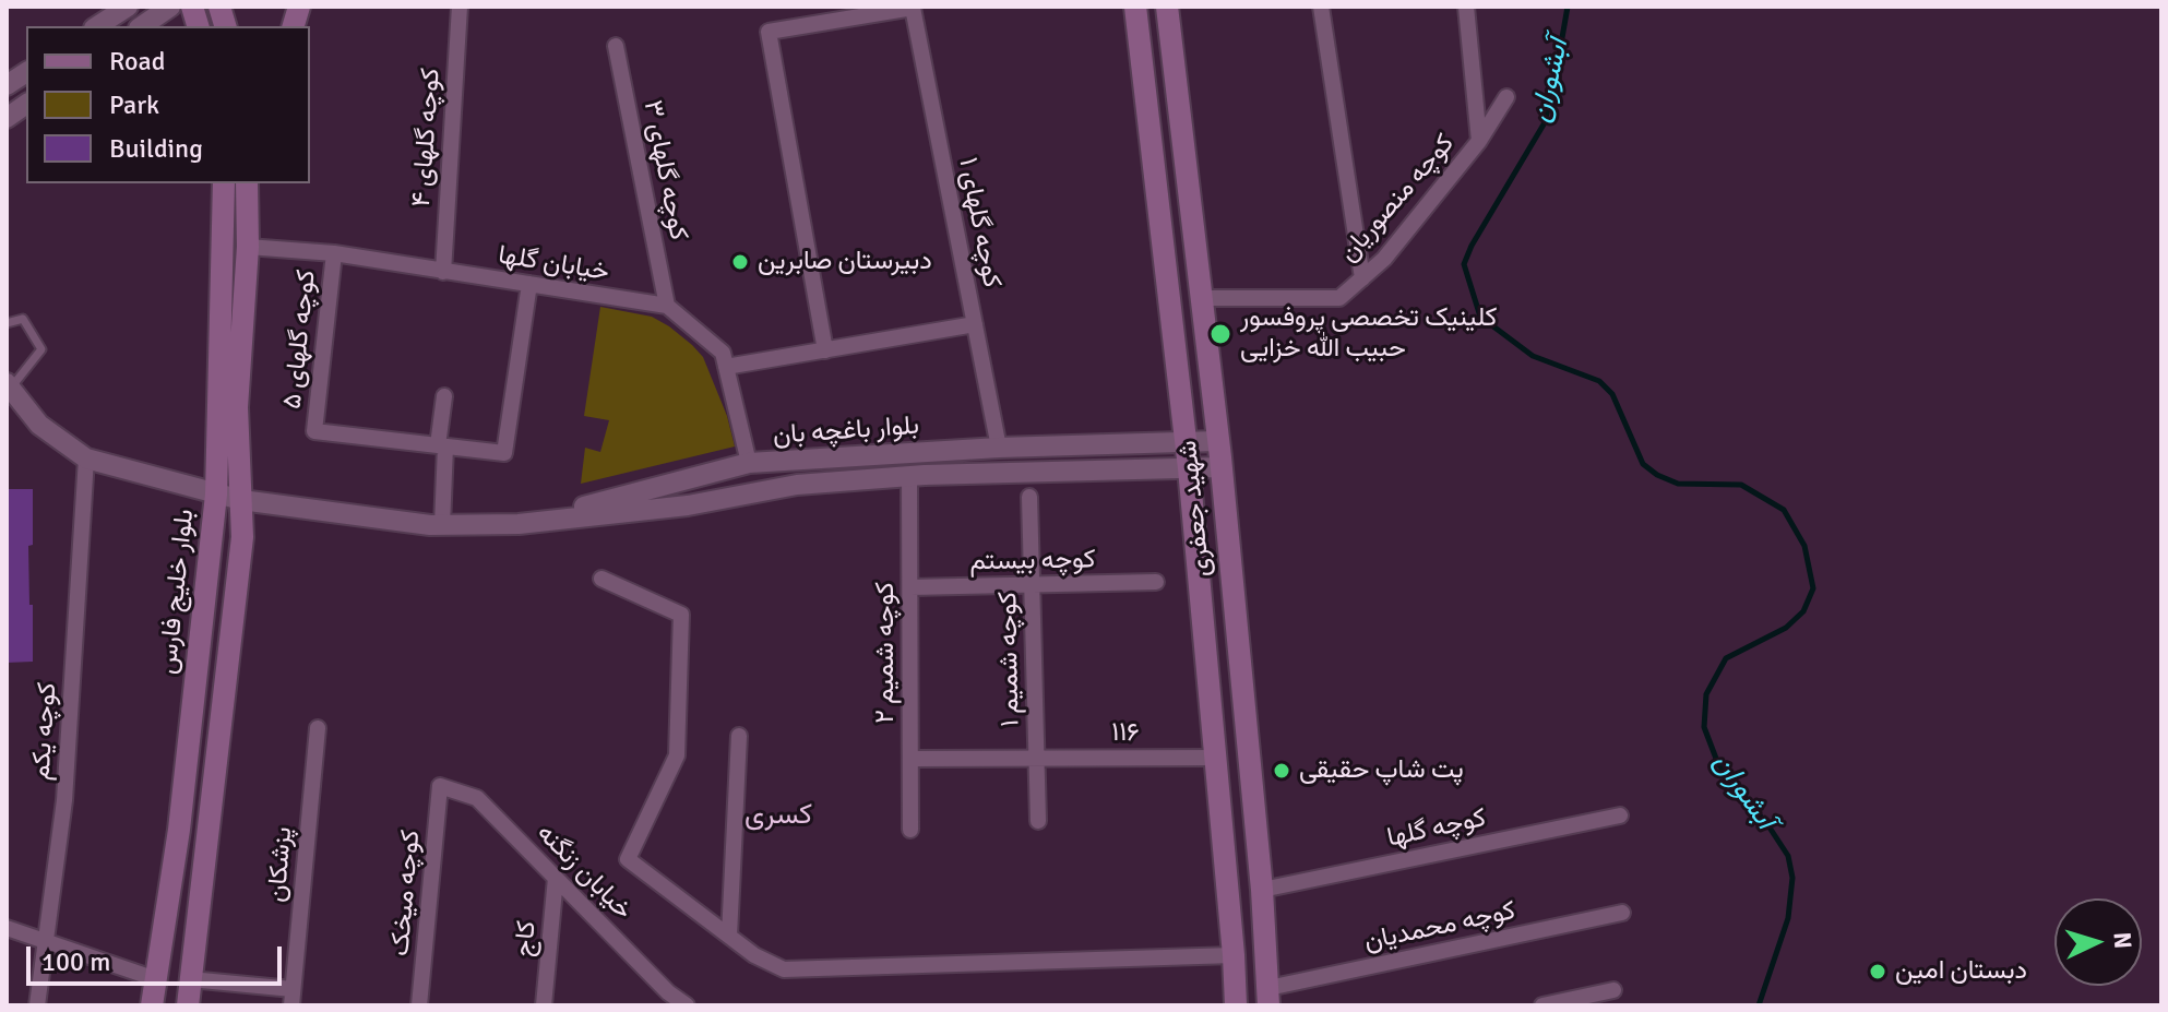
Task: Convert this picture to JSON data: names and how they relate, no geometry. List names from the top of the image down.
{
  "streets": {
    "main road": ["شهید جعفری", "بلوار خلیج فارس"],
    "street": [
      "کوچه گلهای ۴",
      "کوچه گلهای ۳",
      "کوچه منصوریان",
      "کوچه گلهای ۱",
      "خیابان گلها",
      "کوچه گلهای ۵",
      "بلوار باغچه بان",
      "کوچه بیستم",
      "کوچه شمیم ۲",
      "کوچه شمیم ۱",
      "کوچه یکم",
      "۱۱۶",
      "کوچه گلها",
      "پزشکان",
      "خیابان زنگنه",
      "کوچه میخک",
      "کوچه محمدیان",
      "کاج"
    ]
  },
  "crossings": [
    ["کوچه گلهای ۴", "خیابان گلها"],
    ["کوچه گلهای ۳", "خیابان گلها"],
    ["کوچه منصوریان", "شهید جعفری"],
    ["کوچه گلهای ۱", "بلوار باغچه بان"],
    ["خیابان گلها", "کوچه گلهای ۵"],
    ["بلوار باغچه بان", "شهید جعفری"],
    ["بلوار باغچه بان", "بلوار خلیج فارس"],
    ["بلوار باغچه بان", "کوچه شمیم ۲"],
    ["بلوار باغچه بان", "کوچه یکم"],
    ["شهید جعفری", "۱۱۶"],
    ["شهید جعفری", "کوچه گلها"],
    ["شهید جعفری", "کوچه محمدیان"],
    ["کوچه بیستم", "کوچه شمیم ۲"],
    ["کوچه بیستم", "کوچه شمیم ۱"],
    ["کوچه شمیم ۲", "۱۱۶"],
    ["کوچه شمیم ۱", "۱۱۶"],
    ["خیابان زنگنه", "کوچه میخک"],
    ["خیابان زنگنه", "کاج"]
  ],
  "districts": ["کسری"],
  "water": ["آبشوران"],
  "places": [
    "دبیرستان صابرین",
    "کلینیک تخصصی پروفسور حبیب الله خزایی",
    "پت شاپ حقیقی",
    "دبستان امین"
  ],
  "legend": ["Road", "Park", "Building"],
  "scale_bar": "100 m",
  "north": "right"
}
